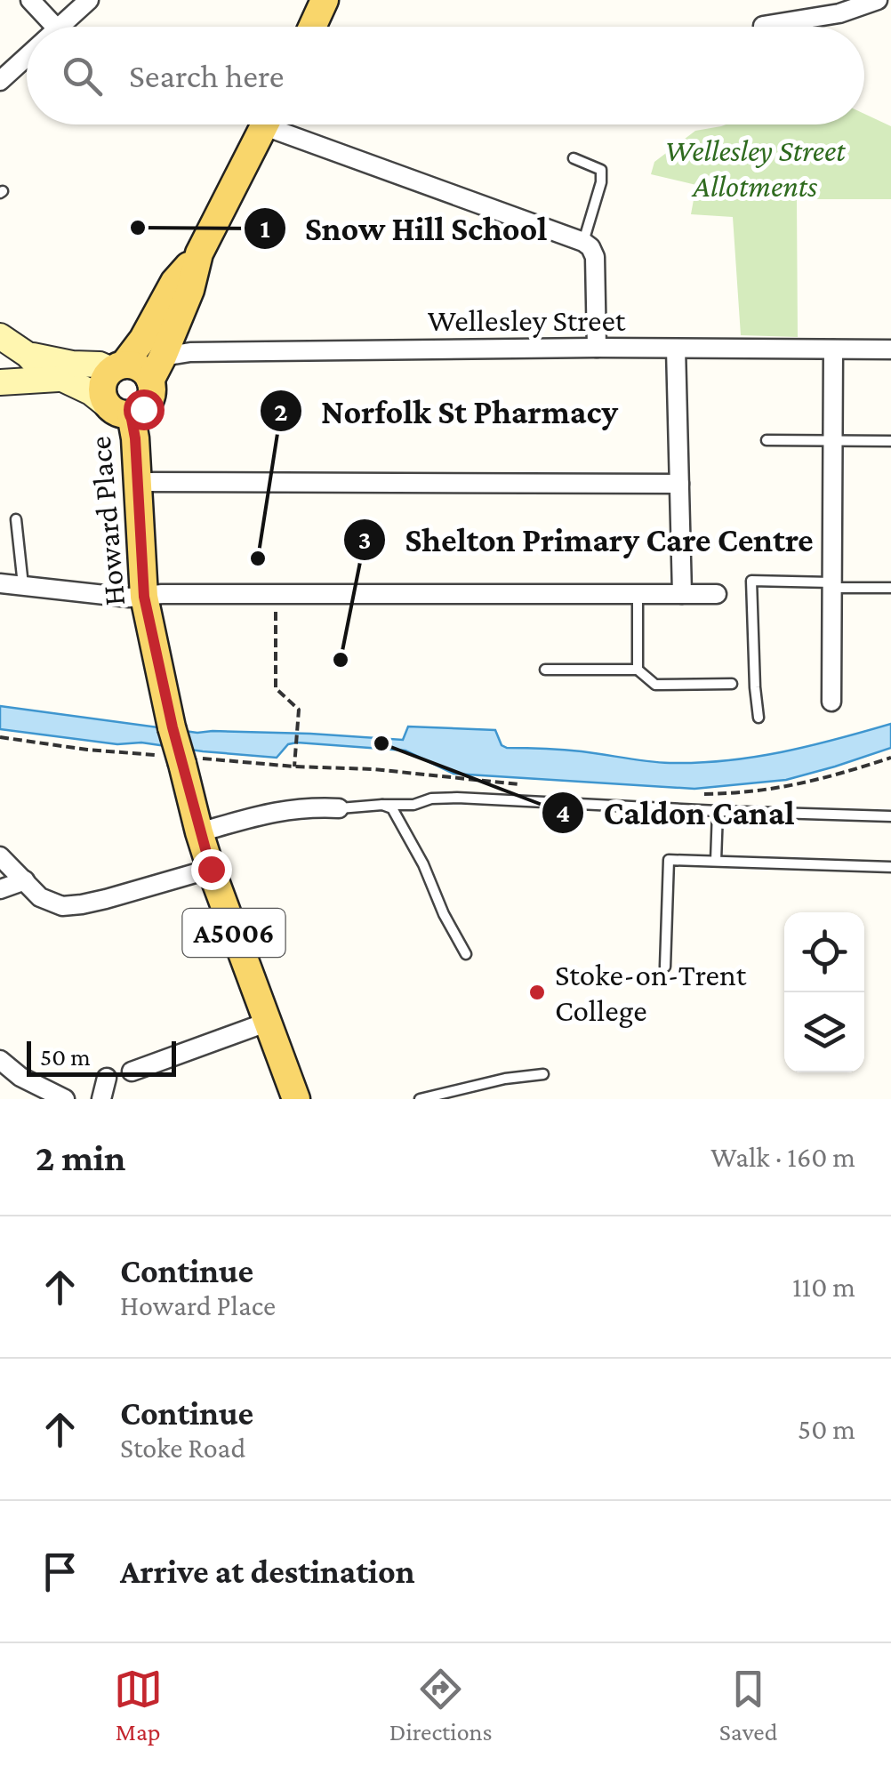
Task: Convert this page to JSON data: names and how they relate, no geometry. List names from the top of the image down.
{
  "streets": {
    "main road": ["Howard Place", "A5006"],
    "street": ["Wellesley Street"]
  },
  "crossings": [
    ["Wellesley Street", "Howard Place"],
    ["Howard Place", "A5006"]
  ],
  "parks": ["Wellesley Street Allotments"],
  "places": [
    "Snow Hill School",
    "Norfolk St Pharmacy",
    "Shelton Primary Care Centre",
    "Caldon Canal",
    "Stoke-on-Trent College"
  ],
  "scale_bar": "50 m",
  "page": {
    "search": "Search here",
    "scale": "50 m",
    "heading": ["2 min", "Walk · 160 m"],
    "list": [
      ["Continue", "Howard Place", "110 m"],
      ["Continue", "Stoke Road", "50 m"],
      "Arrive at destination"
    ],
    "nav": ["Map", "Directions", "Saved"]
  }
}
